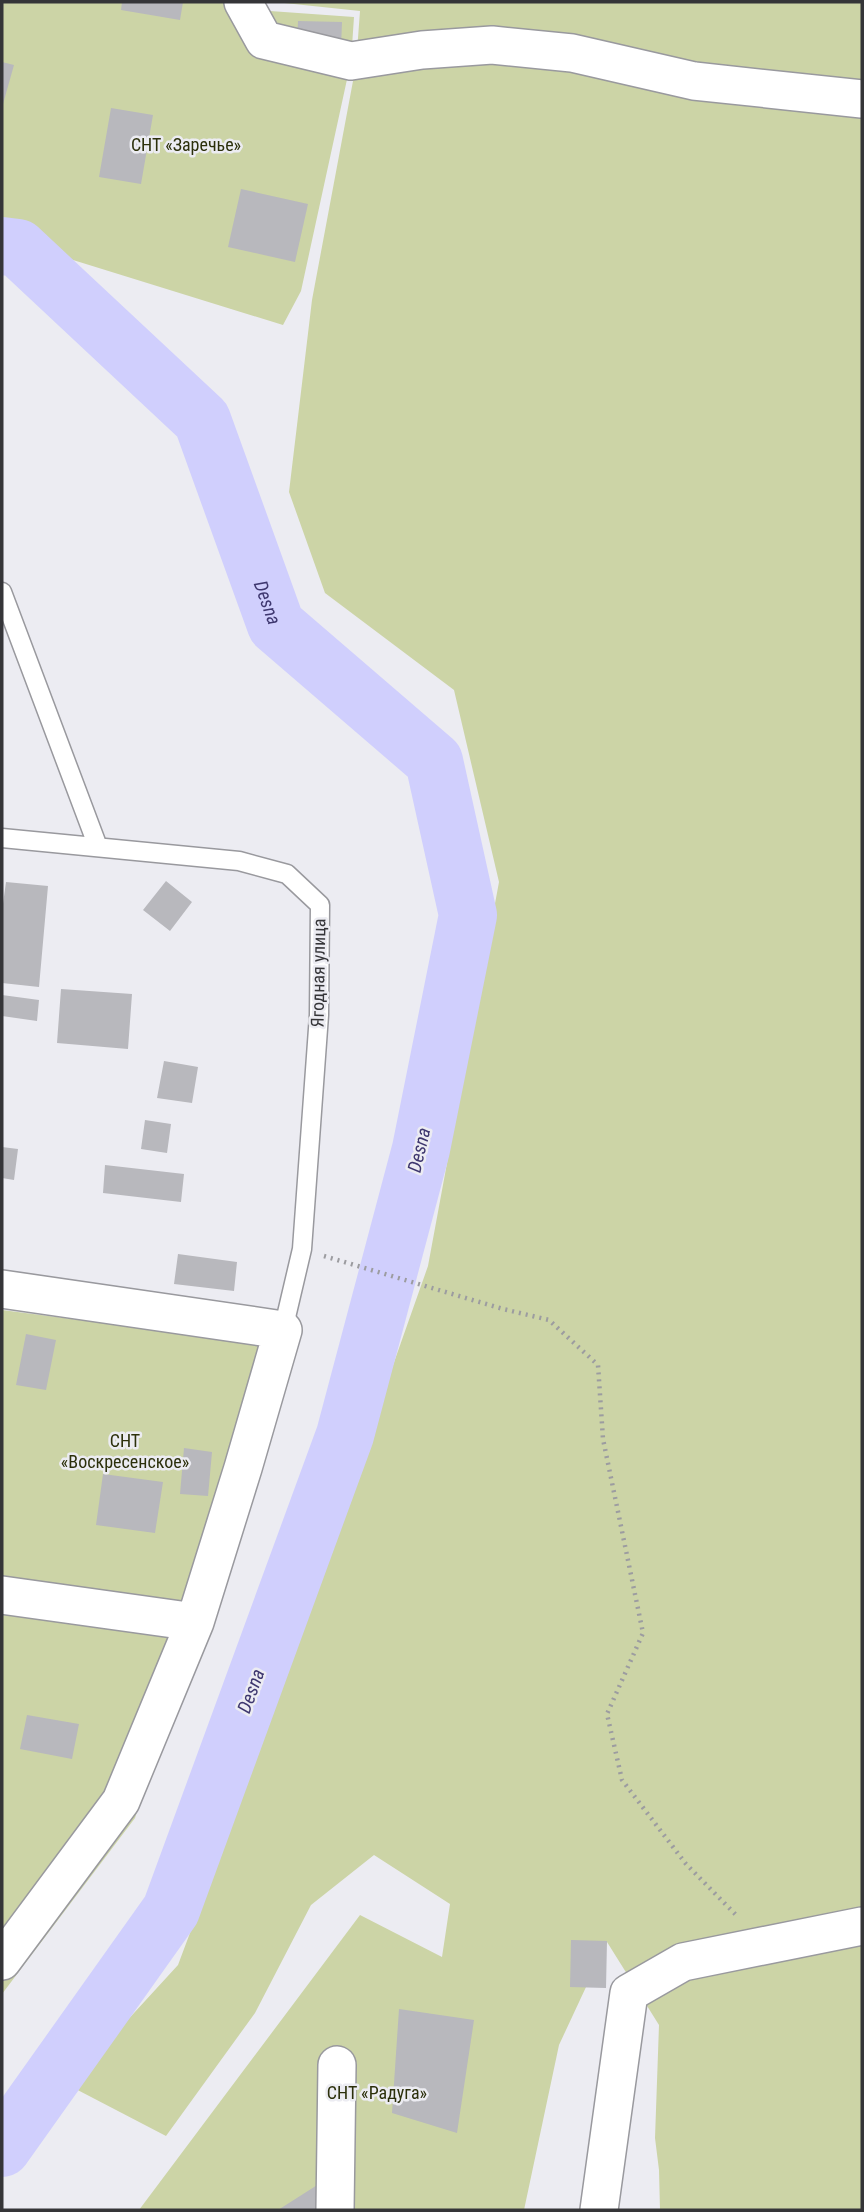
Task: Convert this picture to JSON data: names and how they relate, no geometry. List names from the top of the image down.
{
  "streets": {
    "lane": ["Ягодная улица"]
  },
  "water": ["Desna"],
  "parks": ["СНТ «Заречье»", "СНТ «Воскресенское»", "СНТ «Радуга»"]
}
